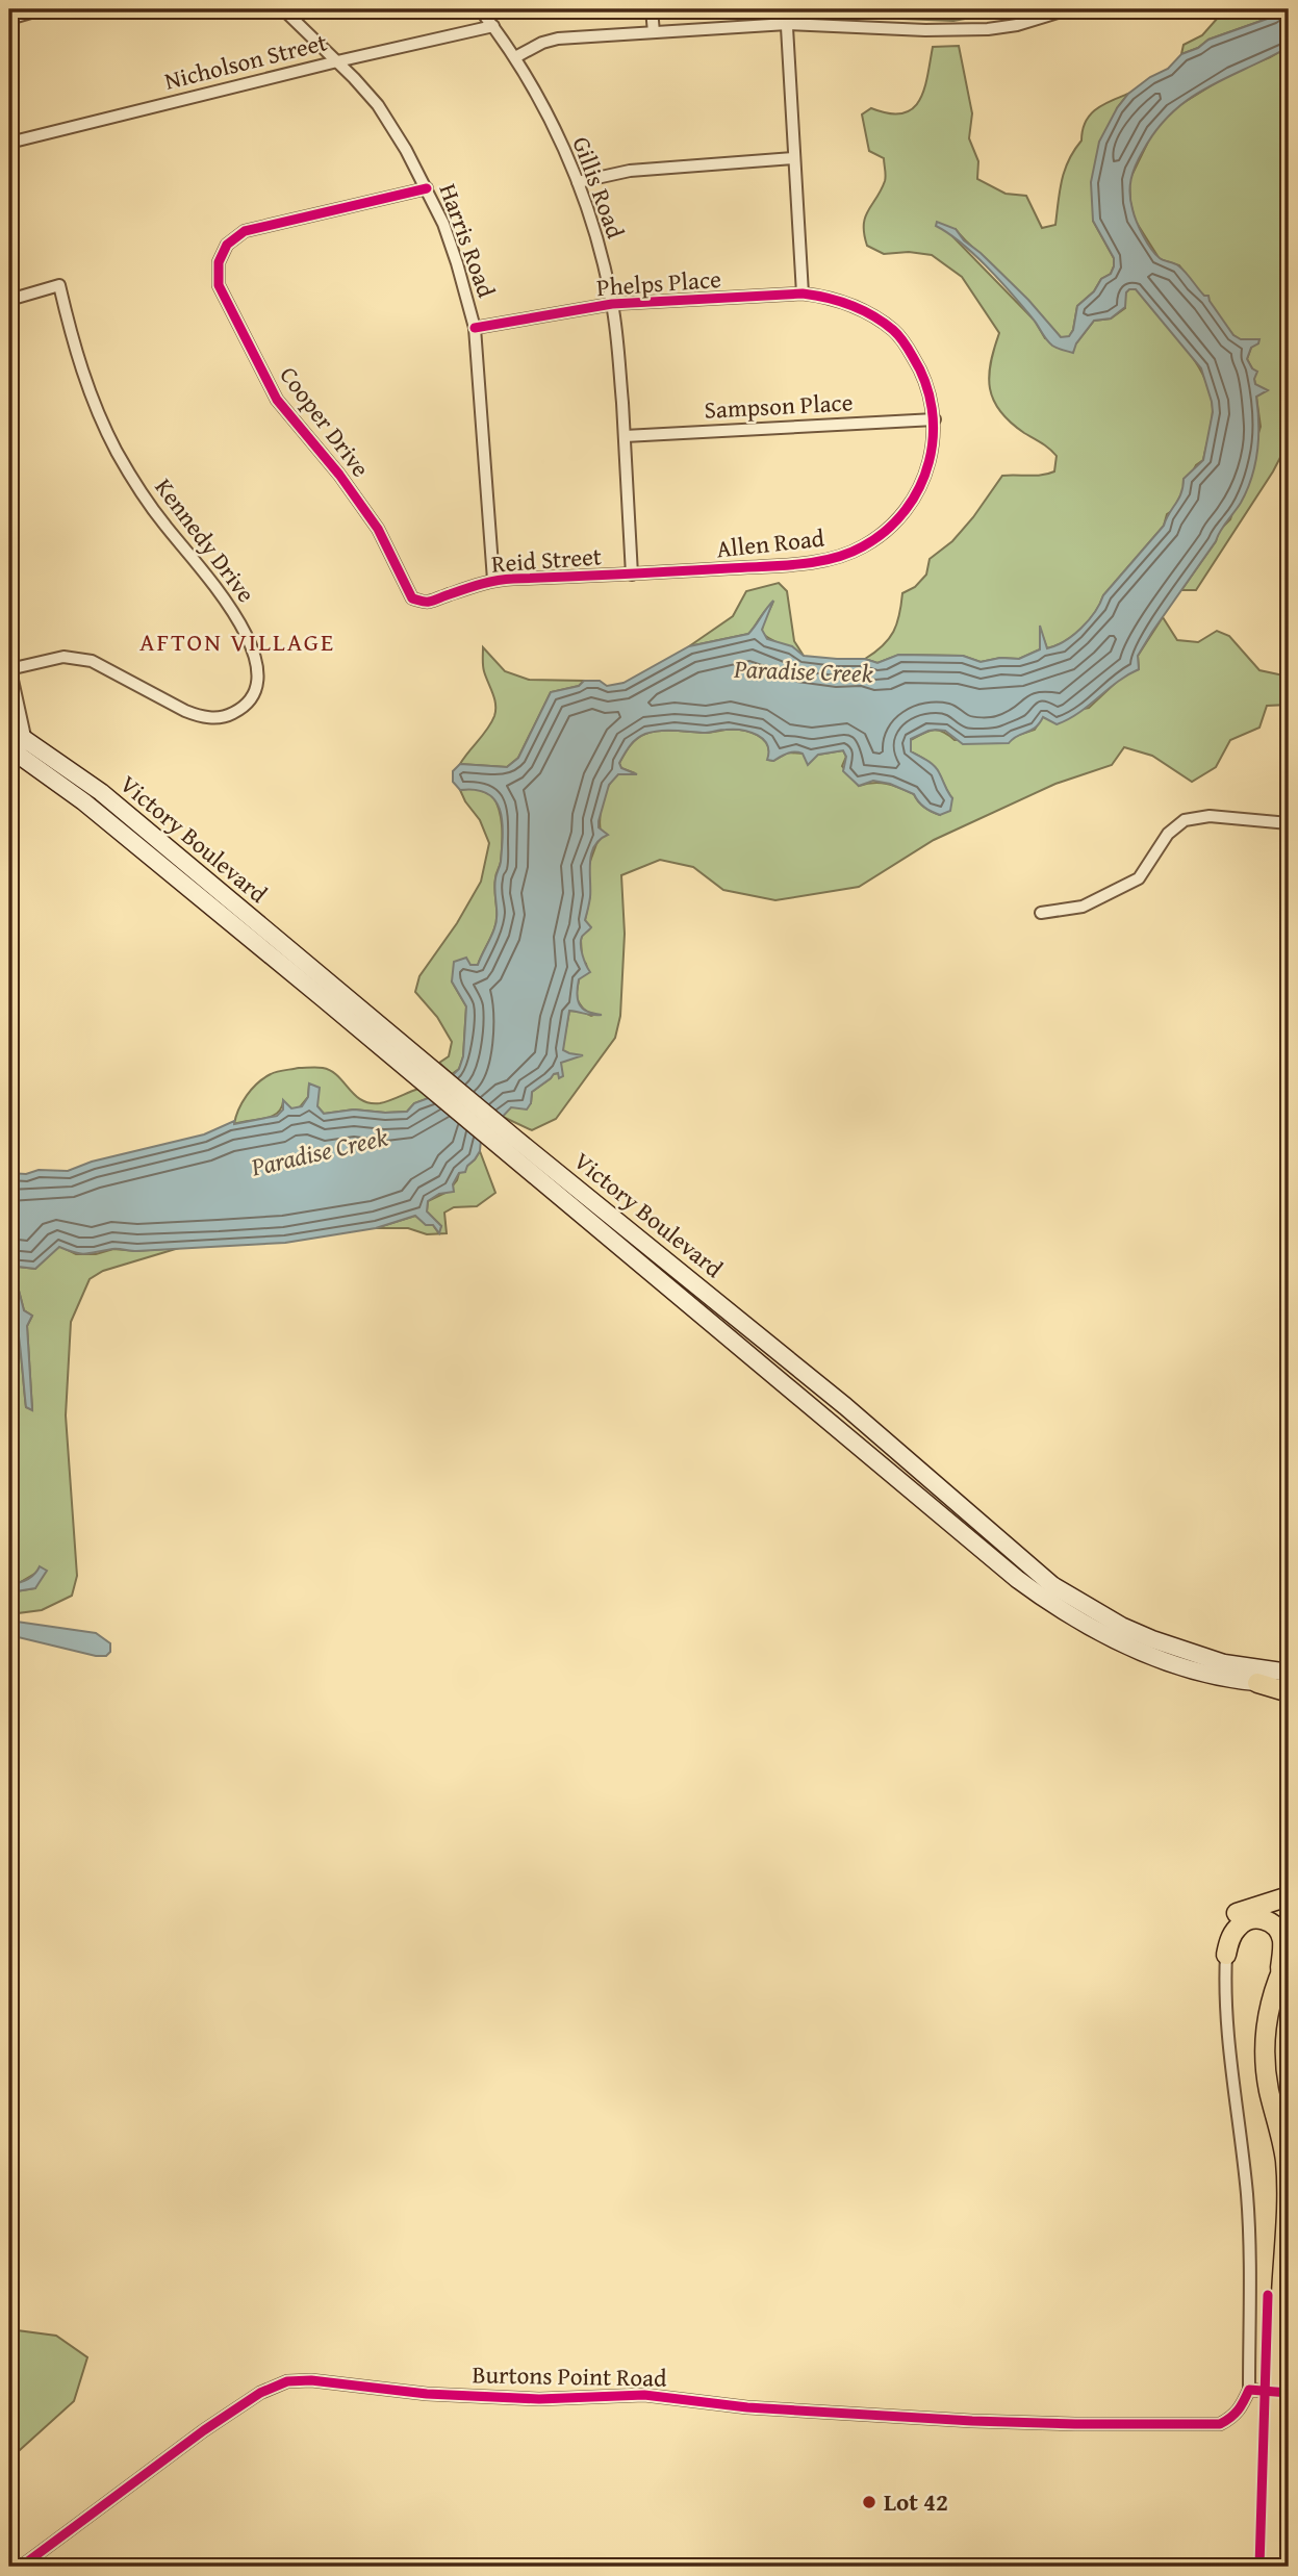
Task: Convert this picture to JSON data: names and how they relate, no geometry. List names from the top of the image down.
{
  "streets": {
    "main road": ["Victory Boulevard"],
    "street": [
      "Nicholson Street",
      "Gillis Road",
      "Harris Road",
      "Phelps Place",
      "Sampson Place",
      "Cooper Drive",
      "Kennedy Drive",
      "Allen Road",
      "Reid Street",
      "Burtons Point Road"
    ]
  },
  "crossings": [
    ["Nicholson Street", "Gillis Road"],
    ["Nicholson Street", "Harris Road"],
    ["Gillis Road", "Phelps Place"],
    ["Gillis Road", "Sampson Place"],
    ["Gillis Road", "Allen Road"],
    ["Gillis Road", "Reid Street"],
    ["Harris Road", "Phelps Place"],
    ["Harris Road", "Cooper Drive"],
    ["Harris Road", "Reid Street"],
    ["Phelps Place", "Allen Road"],
    ["Sampson Place", "Allen Road"],
    ["Cooper Drive", "Reid Street"],
    ["Allen Road", "Reid Street"]
  ],
  "districts": ["AFTON VILLAGE"],
  "water": ["Paradise Creek"],
  "places": ["Lot 42"]
}
